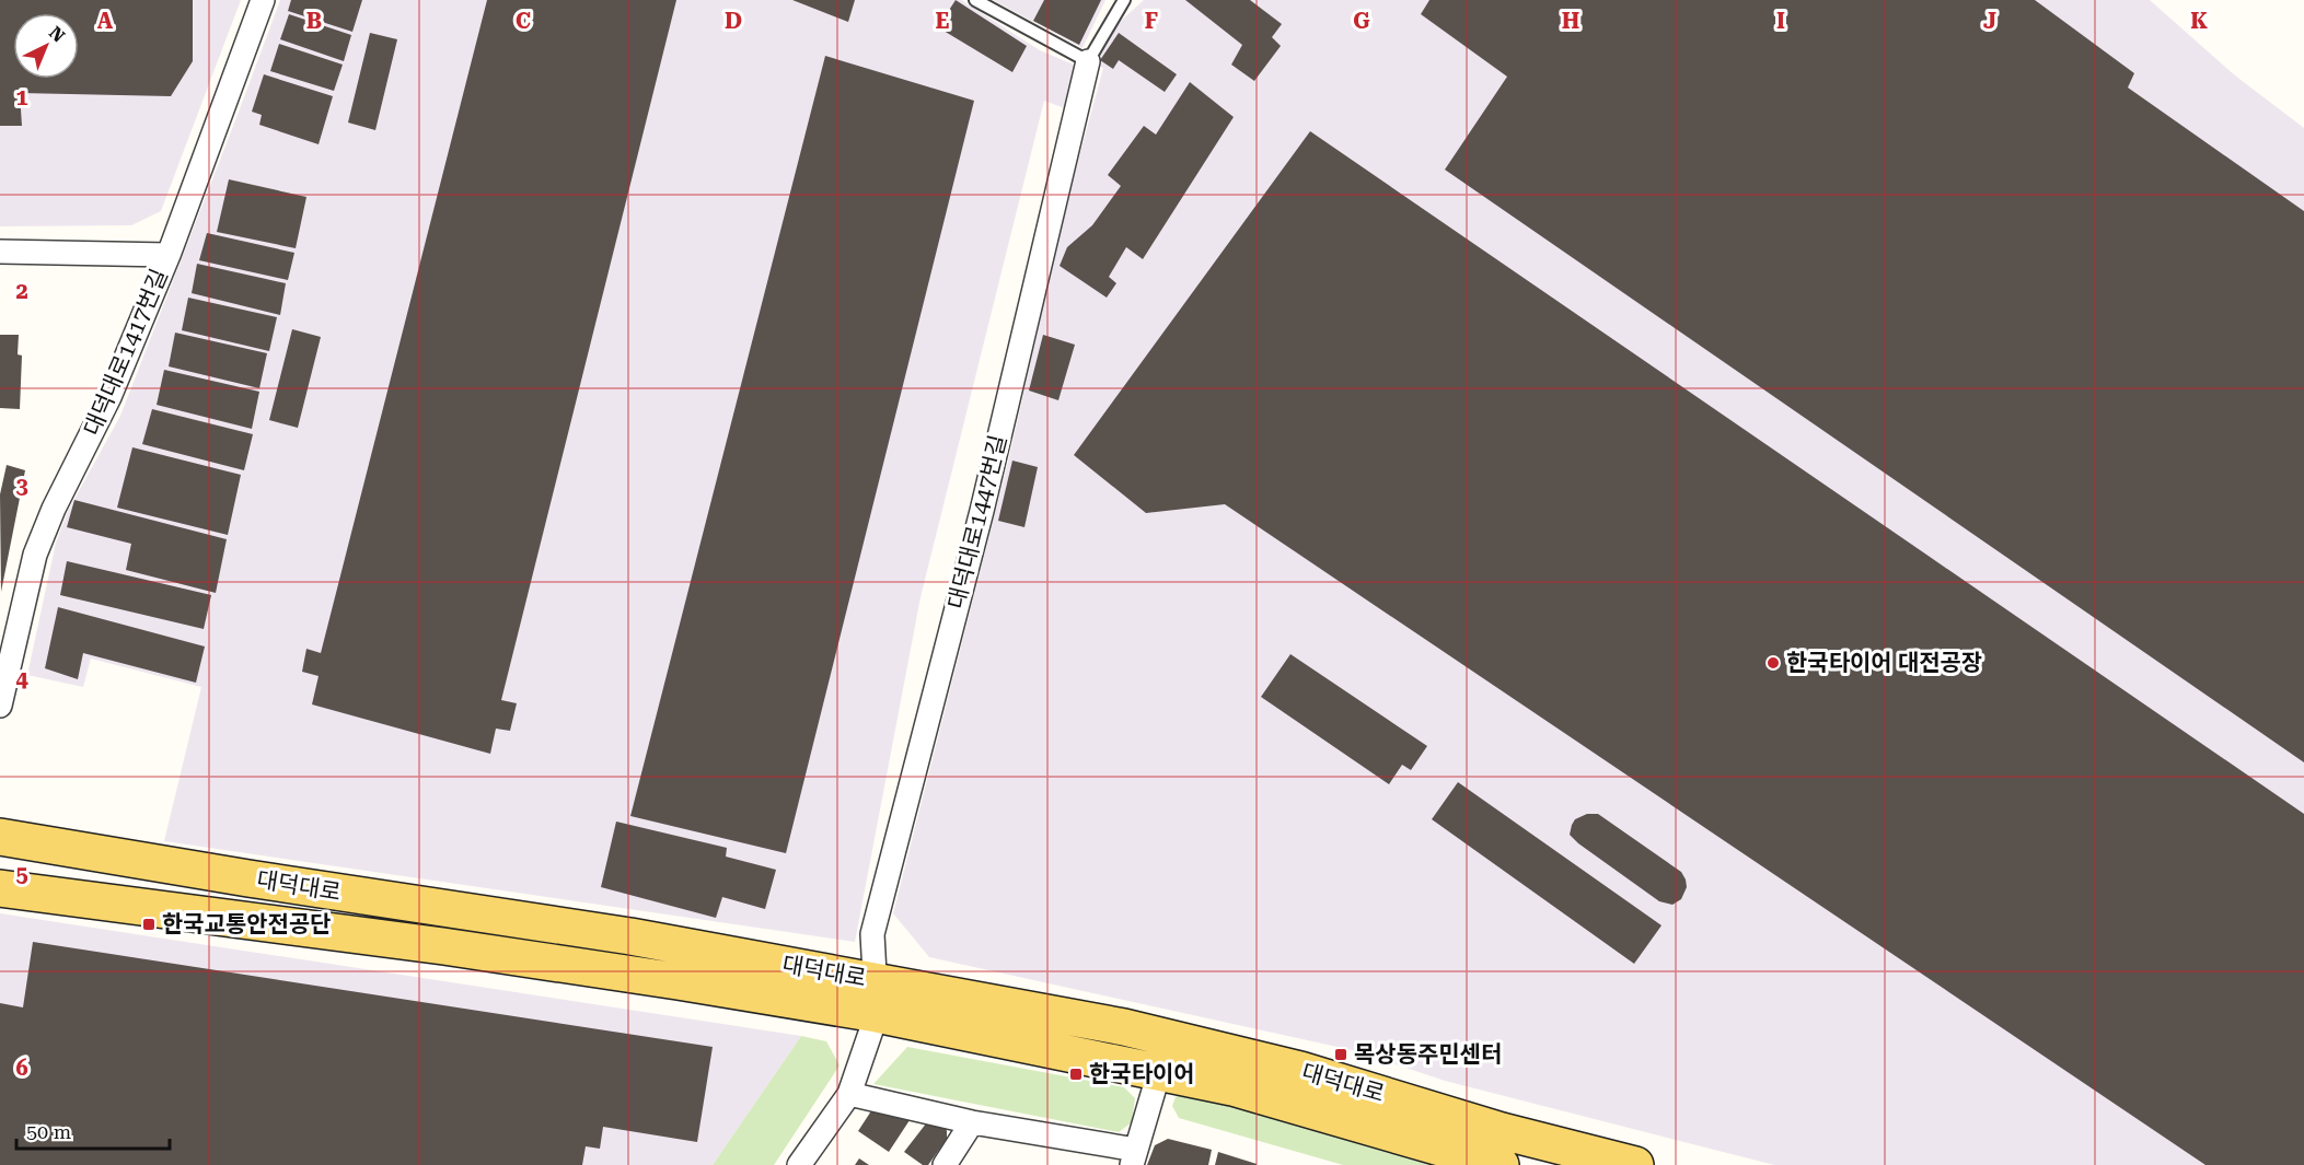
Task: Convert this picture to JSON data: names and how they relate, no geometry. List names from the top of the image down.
{
  "streets": {
    "main road": ["대덕대로"],
    "street": ["대덕대로1417번길", "대덕대로1447번길"]
  },
  "crossings": [
    ["대덕대로1447번길", "대덕대로"]
  ],
  "places": {
    "other": ["한국타이어 대전공장"],
    "transit": ["한국교통안전공단", "목상동주민센터", "한국타이어"]
  },
  "scale_bar": "50 m",
  "north": "top right",
  "grid": {
    "columns": [
      "A",
      "B",
      "C",
      "D",
      "E",
      "F",
      "G",
      "H",
      "I",
      "J",
      "K"
    ],
    "rows": [
      "1",
      "2",
      "3",
      "4",
      "5",
      "6"
    ]
  }
}
